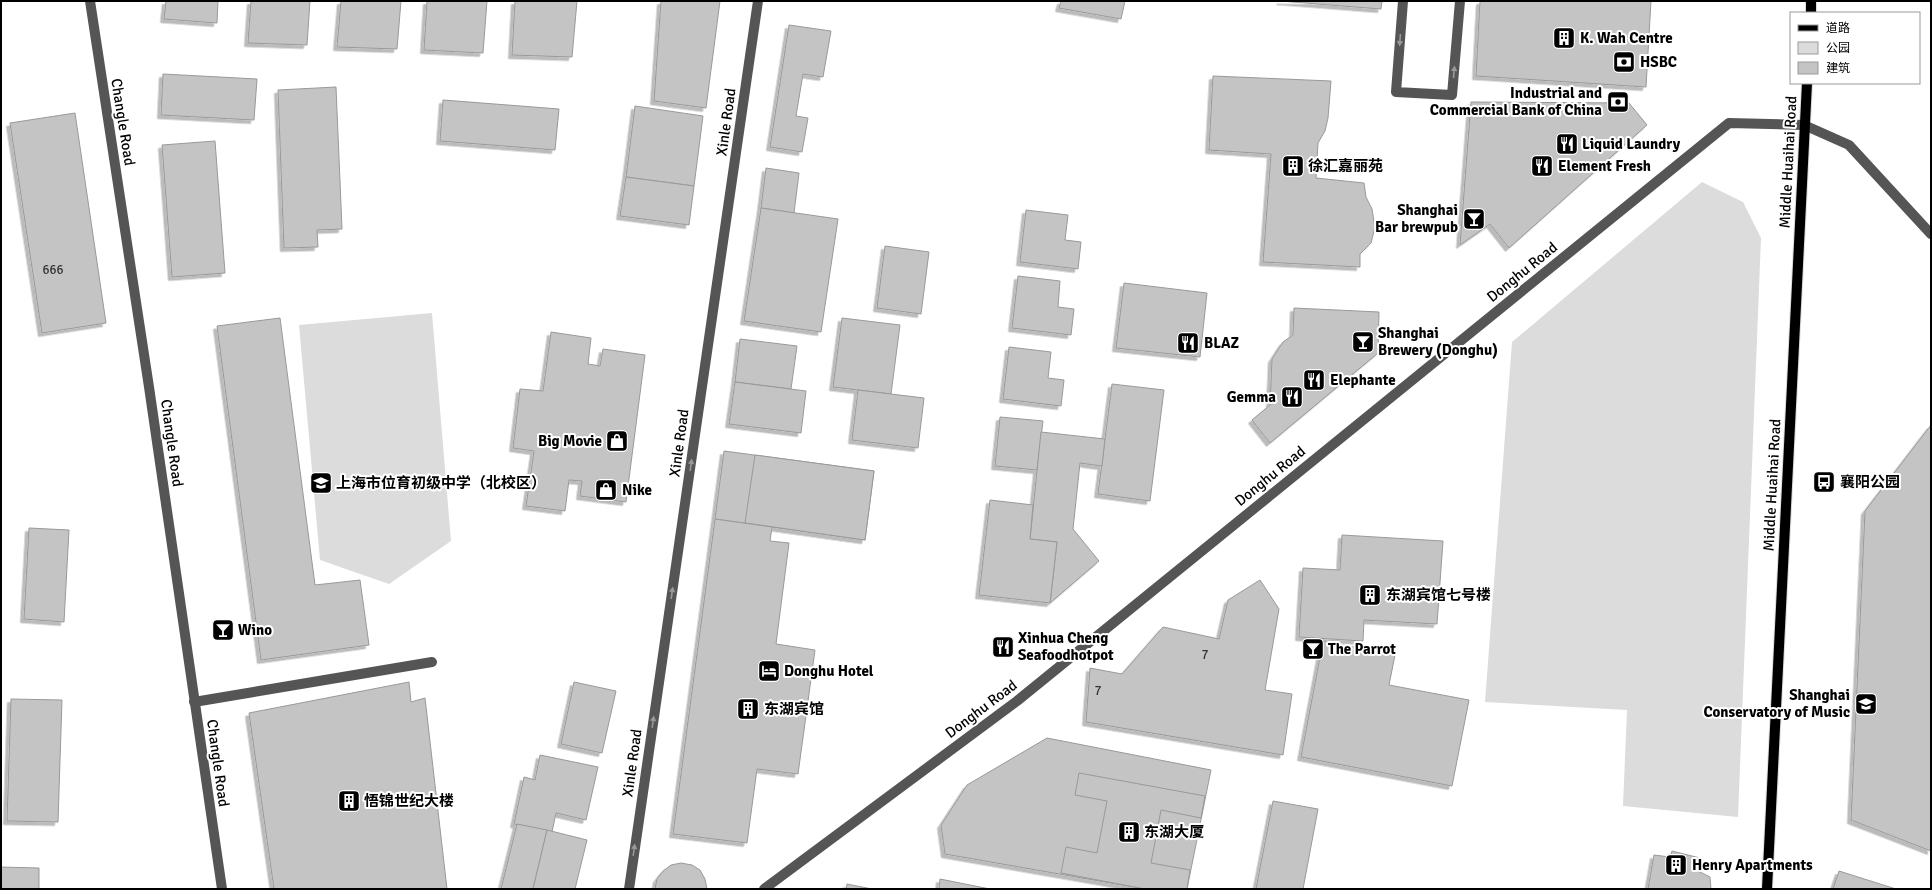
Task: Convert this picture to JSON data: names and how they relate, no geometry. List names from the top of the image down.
{
  "streets": {
    "main road": ["Middle Huaihai Road"],
    "street": ["Changle Road", "Xinle Road", "Donghu Road"]
  },
  "crossings": [
    ["Middle Huaihai Road", "Donghu Road"]
  ],
  "one_way": ["Xinle Road"],
  "places": {
    "building": [
      "K. Wah Centre",
      "徐汇嘉丽苑",
      "东湖宾馆七号楼",
      "东湖宾馆",
      "悟锦世纪大楼",
      "东湖大厦",
      "Henry Apartments"
    ],
    "bank": ["HSBC", "Industrial and Commercial Bank of China"],
    "restaurant": [
      "Liquid Laundry",
      "Element Fresh",
      "BLAZ",
      "Elephante",
      "Gemma",
      "Xinhua Cheng Seafoodhotpot"
    ],
    "bar": [
      "Shanghai Bar brewpub",
      "Shanghai Brewery (Donghu)",
      "Wino",
      "The Parrot"
    ],
    "shop": ["Big Movie", "Nike"],
    "bus stop": ["襄阳公园"],
    "school or university": ["上海市位育初级中学（北校区）", "Shanghai Conservatory of Music"],
    "hotel": ["Donghu Hotel"]
  },
  "house_numbers": ["666", "7", "7"],
  "legend": ["道路", "公园", "建筑"]
}
